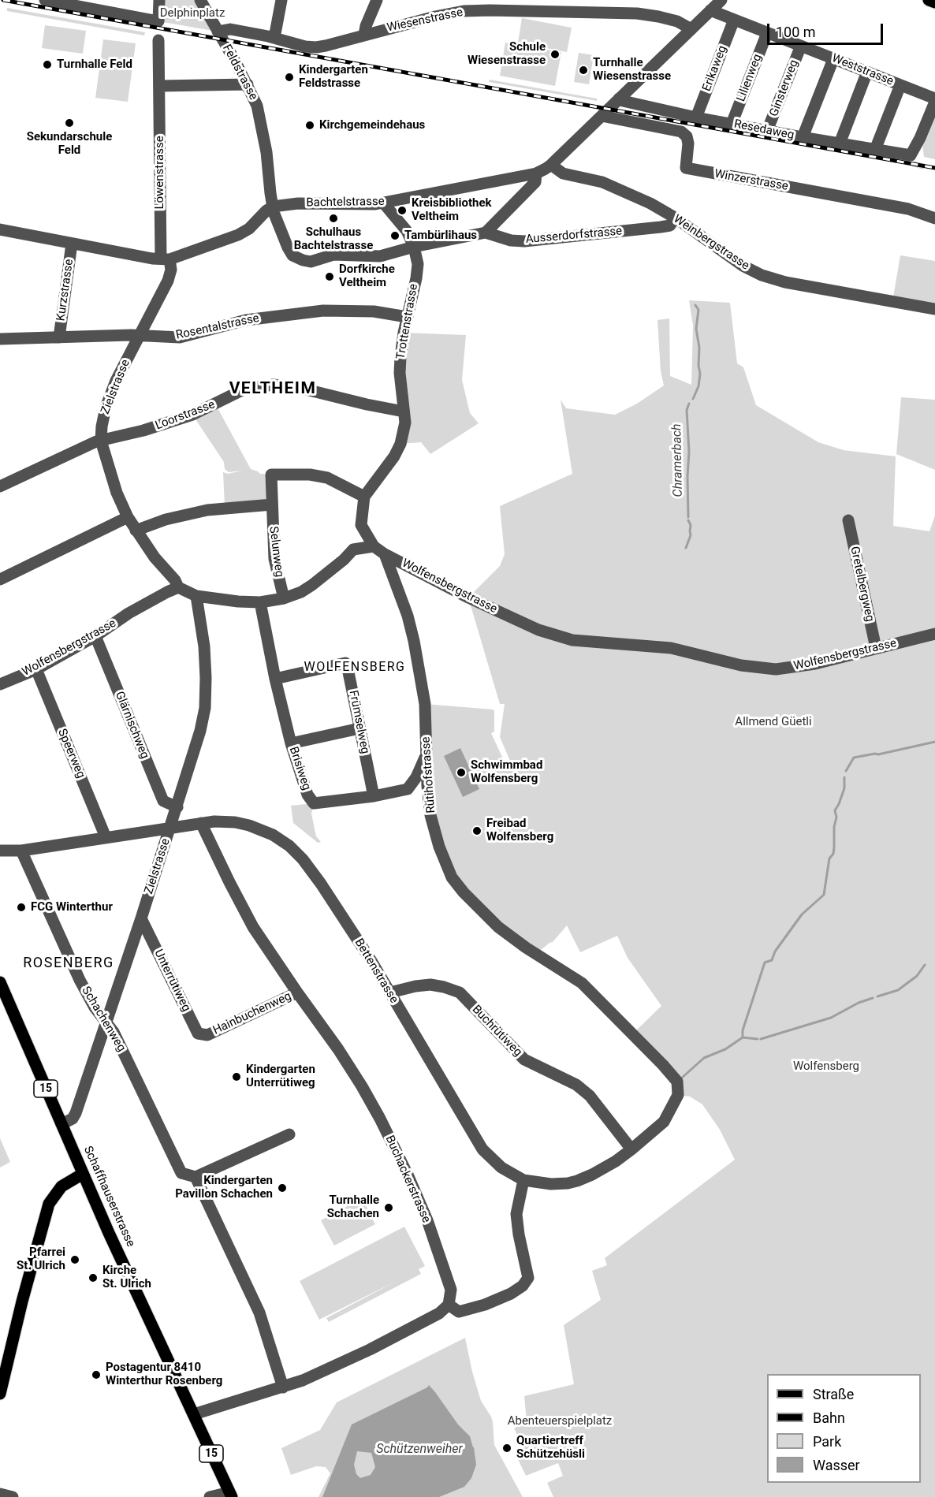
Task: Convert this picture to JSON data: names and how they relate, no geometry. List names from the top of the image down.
{
  "streets": {
    "main road": ["15", "Schaffhauserstrasse"],
    "street": [
      "Wiesenstrasse",
      "Erikaweg",
      "Weststrasse",
      "Feldstrasse",
      "Lilienweg",
      "Ginsterweg",
      "Resedaweg",
      "Löwenstrasse",
      "Winzerstrasse",
      "Bachtelstrasse",
      "Ausserdorfstrasse",
      "Weinbergstrasse",
      "Kurzstrasse",
      "Trottenstrasse",
      "Rosentalstrasse",
      "Zielstrasse",
      "Loorstrasse",
      "Selunweg",
      "Gretelbergweg",
      "Wolfensbergstrasse",
      "Frümselweg",
      "Glärnischweg",
      "Speerweg",
      "Brisiweg",
      "Rütihofstrasse",
      "Bettenstrasse",
      "Unterrütiweg",
      "Hainbuchenweg",
      "Schachenweg",
      "Buchrütiweg",
      "Buchackerstrasse"
    ]
  },
  "crossings": [
    ["Wiesenstrasse", "Feldstrasse"],
    ["Wiesenstrasse", "Bachtelstrasse"],
    ["Erikaweg", "Weststrasse"],
    ["Erikaweg", "Resedaweg"],
    ["Weststrasse", "Lilienweg"],
    ["Weststrasse", "Ginsterweg"],
    ["Weststrasse", "Resedaweg"],
    ["Weststrasse", "Bachtelstrasse"],
    ["Feldstrasse", "Bachtelstrasse"],
    ["Feldstrasse", "Ausserdorfstrasse"],
    ["Feldstrasse", "Trottenstrasse"],
    ["Lilienweg", "Resedaweg"],
    ["Ginsterweg", "Resedaweg"],
    ["Resedaweg", "Bachtelstrasse"],
    ["Löwenstrasse", "Zielstrasse"],
    ["Winzerstrasse", "Bachtelstrasse"],
    ["Bachtelstrasse", "Weinbergstrasse"],
    ["Bachtelstrasse", "Trottenstrasse"],
    ["Ausserdorfstrasse", "Weinbergstrasse"],
    ["Ausserdorfstrasse", "Trottenstrasse"],
    ["Kurzstrasse", "Rosentalstrasse"],
    ["Trottenstrasse", "Rosentalstrasse"],
    ["Trottenstrasse", "Loorstrasse"],
    ["Trottenstrasse", "Selunweg"],
    ["Rosentalstrasse", "Zielstrasse"],
    ["Zielstrasse", "Loorstrasse"],
    ["Zielstrasse", "Wolfensbergstrasse"],
    ["Zielstrasse", "Glärnischweg"],
    ["Zielstrasse", "Bettenstrasse"],
    ["Zielstrasse", "Unterrütiweg"],
    ["Zielstrasse", "Schachenweg"],
    ["Zielstrasse", "Schaffhauserstrasse"],
    ["Gretelbergweg", "Wolfensbergstrasse"],
    ["Wolfensbergstrasse", "Glärnischweg"],
    ["Wolfensbergstrasse", "Speerweg"],
    ["Wolfensbergstrasse", "Rütihofstrasse"],
    ["Frümselweg", "Brisiweg"],
    ["Speerweg", "Bettenstrasse"],
    ["Brisiweg", "Rütihofstrasse"],
    ["Rütihofstrasse", "Bettenstrasse"],
    ["Bettenstrasse", "Schachenweg"],
    ["Bettenstrasse", "Buchrütiweg"],
    ["Bettenstrasse", "Buchackerstrasse"],
    ["Unterrütiweg", "Hainbuchenweg"],
    ["Hainbuchenweg", "Buchackerstrasse"]
  ],
  "districts": ["VELTHEIM", "WOLFENSBERG", "ROSENBERG"],
  "water": ["Chramerbach", "Schützenweiher"],
  "parks": [
    "Delphinplatz",
    "Allmend Güetli",
    "Wolfensberg",
    "Abenteuerspielplatz"
  ],
  "places": [
    "Schule Wiesenstrasse",
    "Turnhalle Feld",
    "Turnhalle Wiesenstrasse",
    "Kindergarten Feldstrasse",
    "Sekundarschule Feld",
    "Kirchgemeindehaus",
    "Kreisbibliothek Veltheim",
    "Schulhaus Bachtelstrasse",
    "Tambürlihaus",
    "Dorfkirche Veltheim",
    "Schwimmbad Wolfensberg",
    "Freibad Wolfensberg",
    "FCG Winterthur",
    "Kindergarten Unterrütiweg",
    "Kindergarten Pavillon Schachen",
    "Turnhalle Schachen",
    "Pfarrei St. Ulrich",
    "Kirche St. Ulrich",
    "Postagentur 8410 Winterthur Rosenberg",
    "Quartiertreff Schützehüsli"
  ],
  "legend": [
    "Straße",
    "Bahn",
    "Park",
    "Wasser"
  ],
  "scale_bar": "100 m"
}
